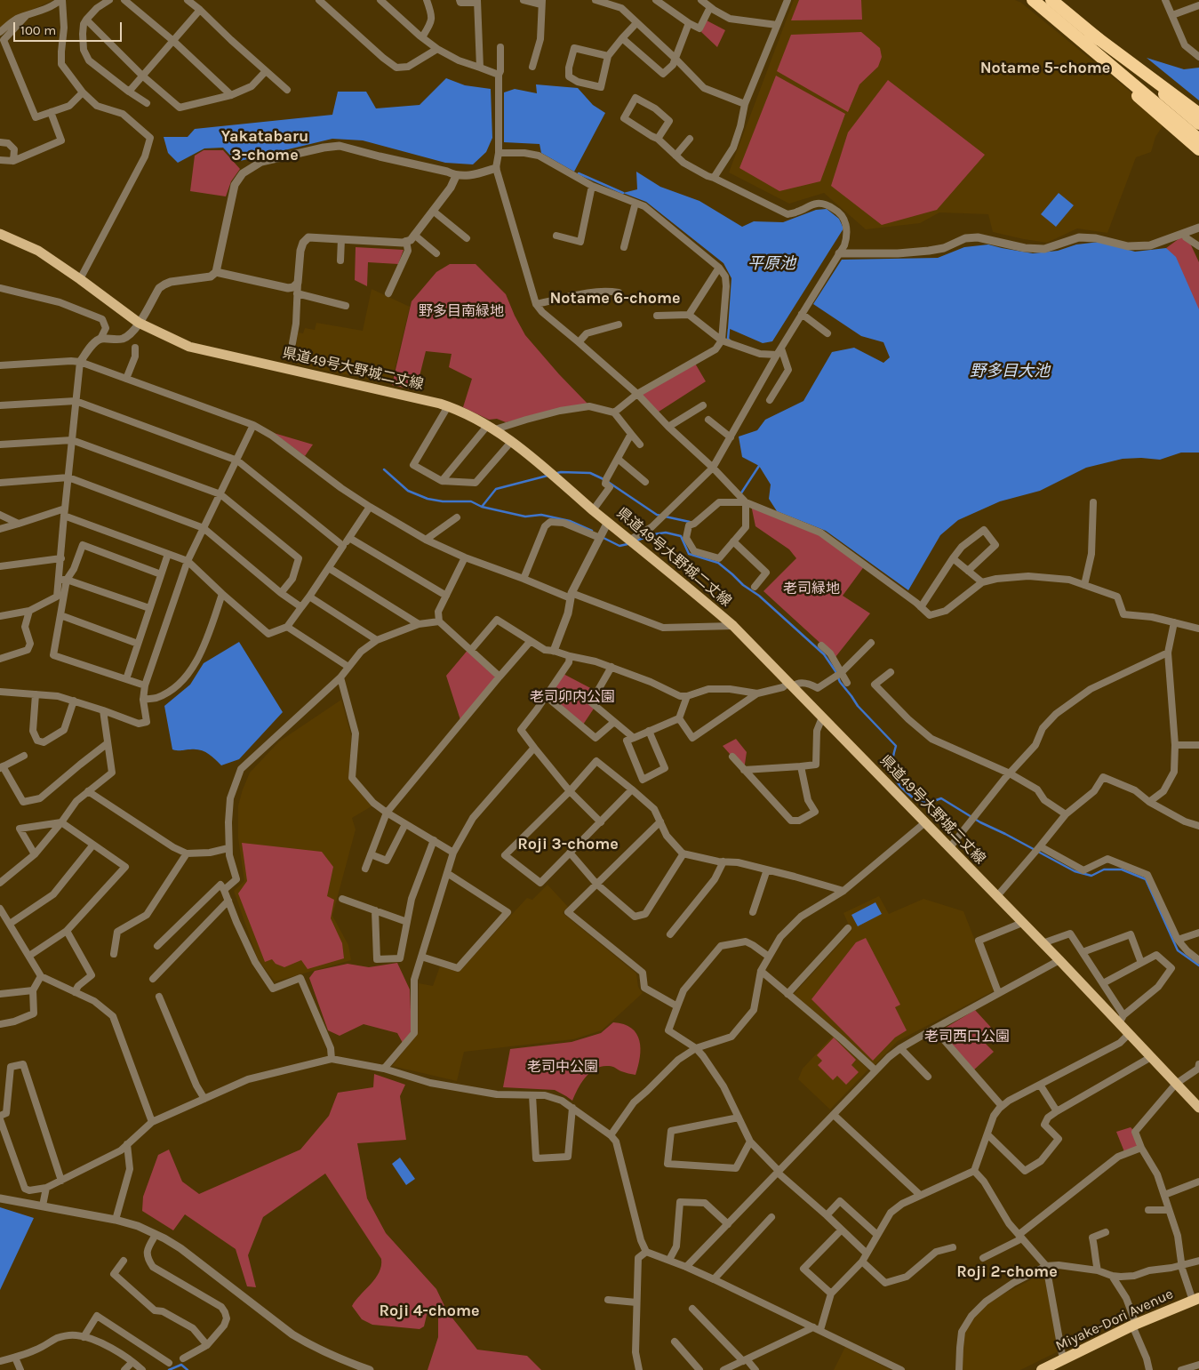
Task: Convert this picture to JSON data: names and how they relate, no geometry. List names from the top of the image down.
{
  "streets": {
    "highway": ["Miyake-Dori Avenue"],
    "main road": ["県道49号大野城二丈線"]
  },
  "districts": [
    "Notame 5-chome",
    "Yakatabaru 3-chome",
    "Notame 6-chome",
    "Roji 3-chome",
    "Roji 2-chome",
    "Roji 4-chome"
  ],
  "water": ["平原池", "野多目大池"],
  "parks": [
    "野多目南緑地",
    "老司緑地",
    "老司卯内公園",
    "老司西口公園",
    "老司中公園"
  ],
  "scale_bar": "100 m"
}
